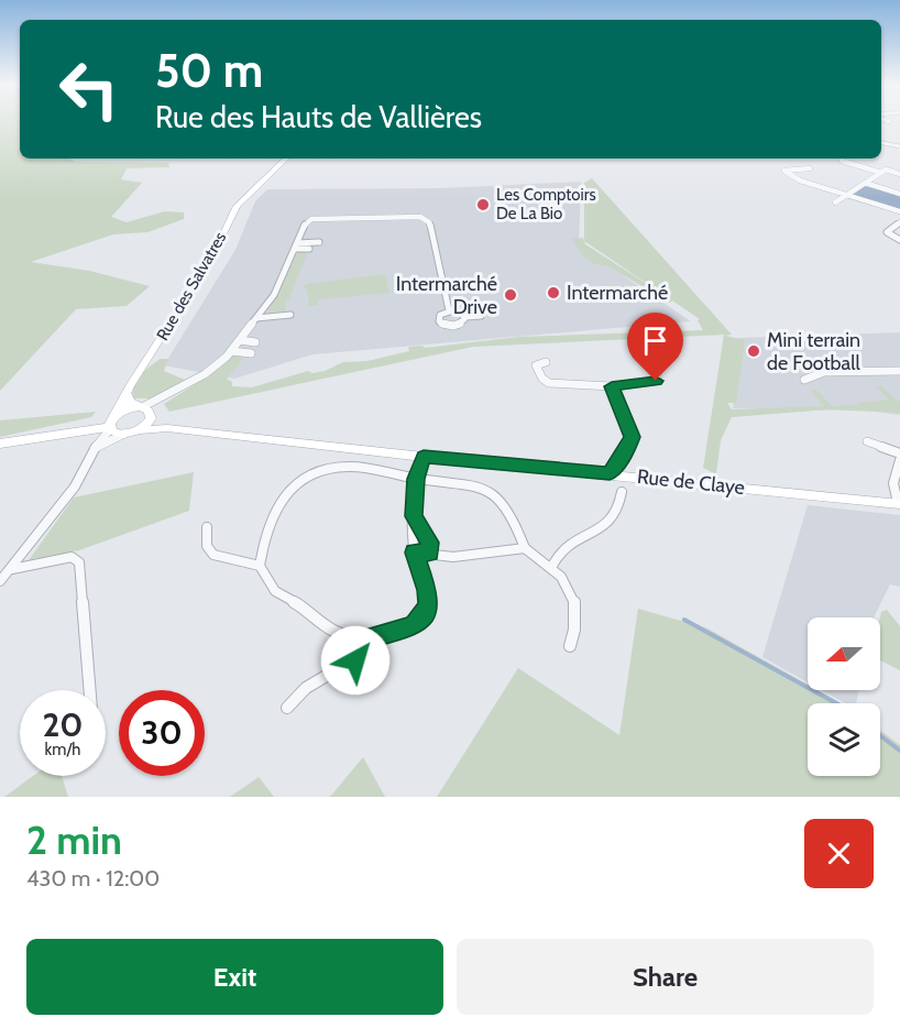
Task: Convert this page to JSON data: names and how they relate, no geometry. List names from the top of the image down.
{
  "streets": {
    "street": ["Rue des Salvatres", "Rue de Claye"]
  },
  "places": [
    "Les Comptoirs De La Bio",
    "Intermarché",
    "Intermarché Drive",
    "Mini terrain de Football"
  ],
  "north": "left",
  "page": {
    "turn": ["50 m", "Rue des Hauts de Vallières"],
    "speed": "20 km/h",
    "limit": "30",
    "heading": ["2 min", "430 m · 12:00"],
    "buttons": ["Exit", "Share"]
  }
}
